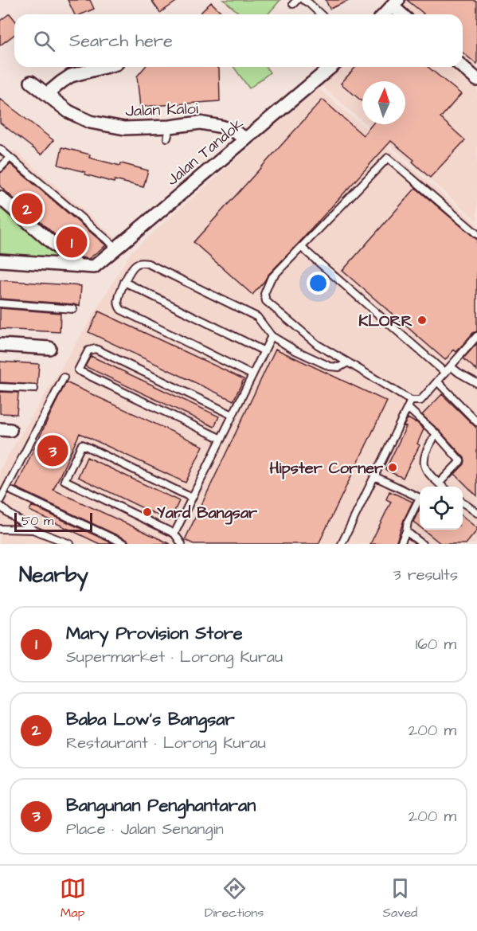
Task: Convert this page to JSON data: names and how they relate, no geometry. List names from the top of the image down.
{
  "streets": {
    "street": ["Jalan Kaloi", "Jalan Tandok"]
  },
  "crossings": [
    ["Jalan Kaloi", "Jalan Tandok"]
  ],
  "places": ["KLORR", "Hipster Corner", "Yard Bangsar"],
  "scale_bar": "50 m",
  "north": "top",
  "page": {
    "search": "Search here",
    "pins": ["2", "1", "3"],
    "scale": "50 m",
    "heading": ["Nearby", "3 results"],
    "list": [
      {
        "mark": "1",
        "name": "Mary Provision Store",
        "note": "Supermarket · Lorong Kurau",
        "value": "160 m"
      },
      {
        "mark": "2",
        "name": "Baba Low's Bangsar",
        "note": "Restaurant · Lorong Kurau",
        "value": "200 m"
      },
      {
        "mark": "3",
        "name": "Bangunan Penghantaran",
        "note": "Place · Jalan Senangin",
        "value": "200 m"
      }
    ],
    "nav": ["Map", "Directions", "Saved"]
  }
}
